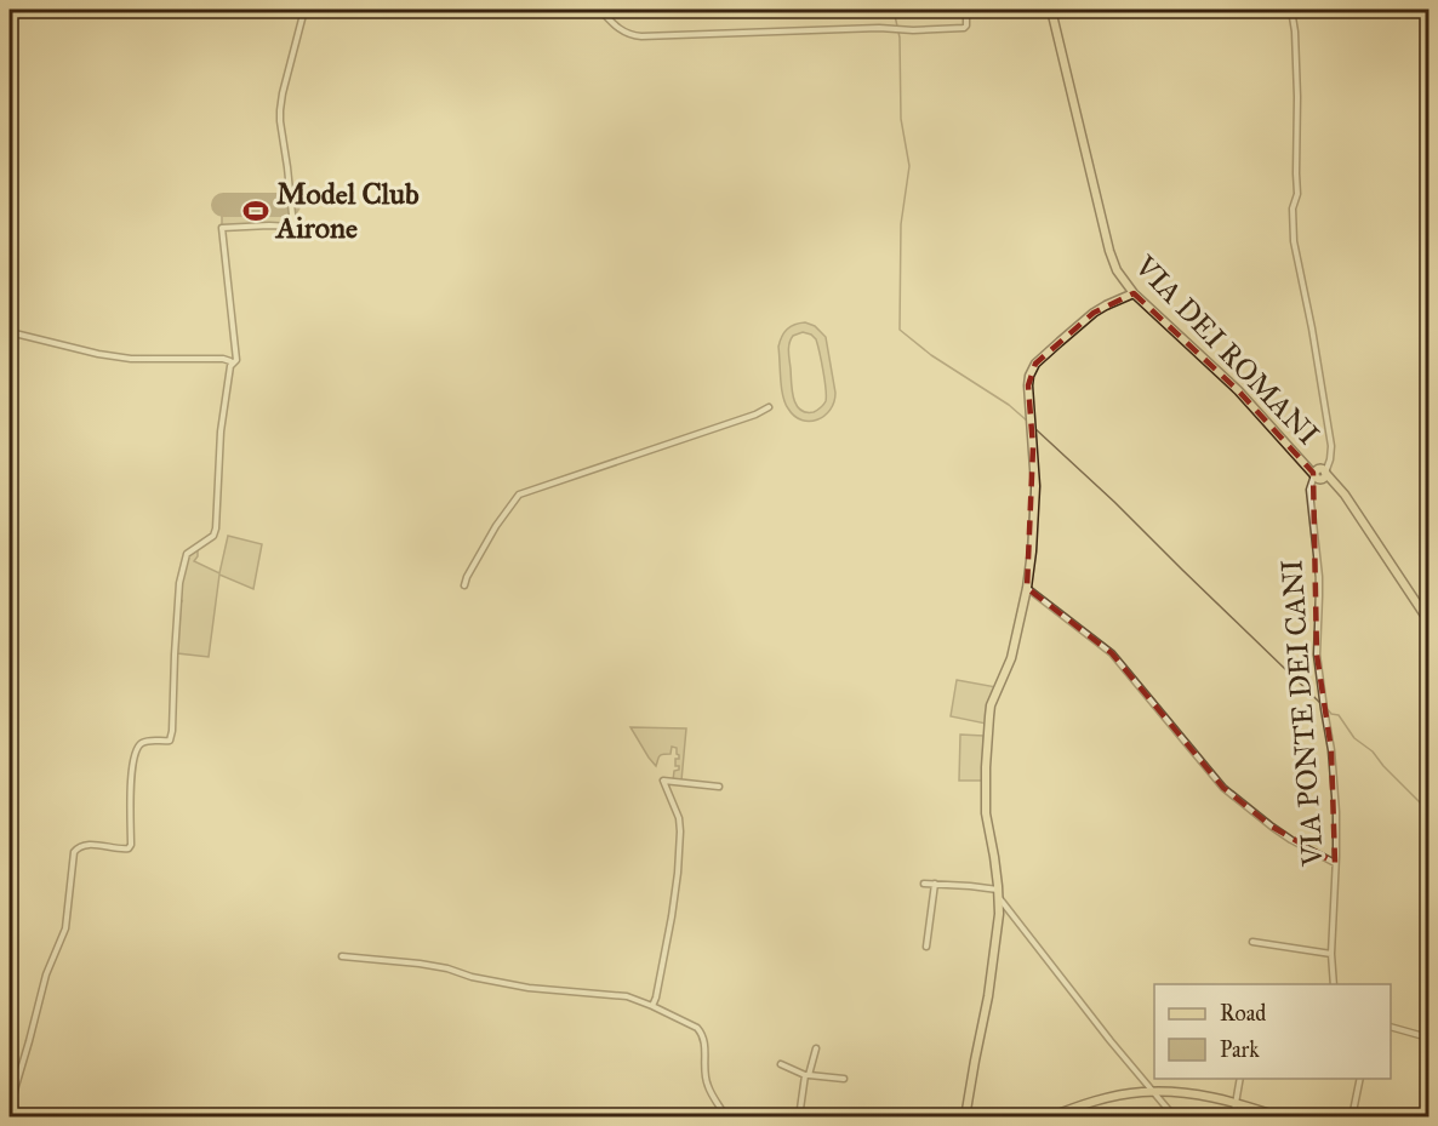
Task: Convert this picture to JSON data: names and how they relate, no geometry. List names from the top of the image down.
{
  "streets": {
    "main road": ["VIA DEI ROMANI"],
    "street": ["VIA PONTE DEI CANI"]
  },
  "crossings": [
    ["VIA DEI ROMANI", "VIA PONTE DEI CANI"]
  ],
  "places": {
    "sports": ["Model Club Airone"]
  },
  "legend": ["Road", "Park"]
}
